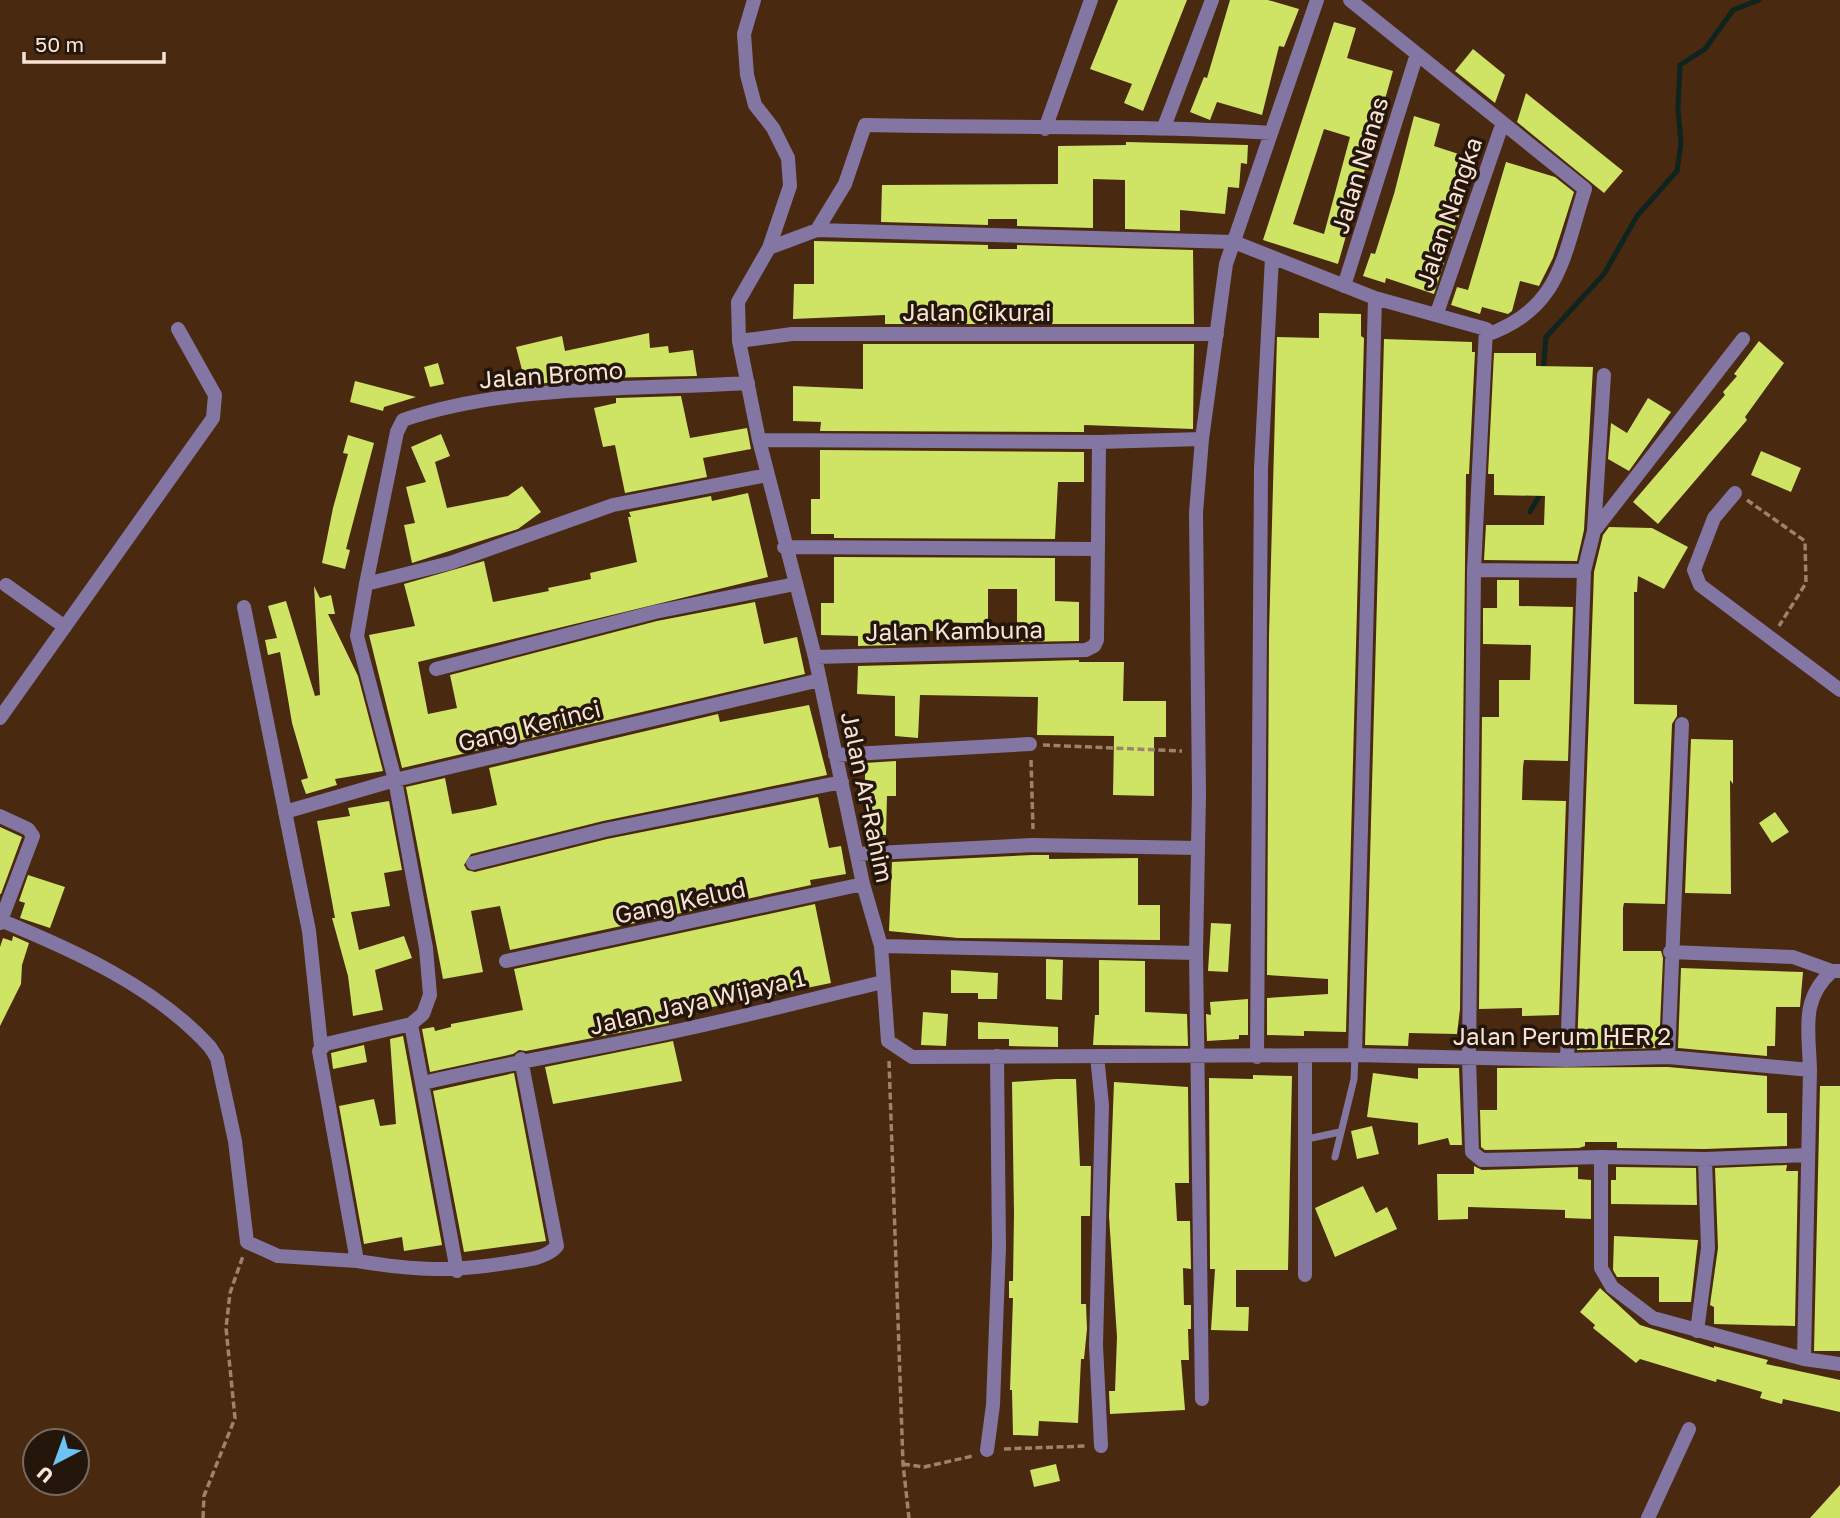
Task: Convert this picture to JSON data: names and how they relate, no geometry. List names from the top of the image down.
{
  "streets": {
    "street": [
      "Jalan Nanas",
      "Jalan Nangka",
      "Jalan Cikurai",
      "Jalan Bromo",
      "Jalan Kambuna",
      "Gang Kerinci",
      "Jalan Ar-Rahim",
      "Gang Kelud",
      "Jalan Jaya Wijaya 1",
      "Jalan Perum HER 2"
    ]
  },
  "crossings": [
    ["Jalan Cikurai", "Jalan Ar-Rahim"],
    ["Jalan Bromo", "Jalan Ar-Rahim"],
    ["Jalan Kambuna", "Jalan Ar-Rahim"],
    ["Gang Kerinci", "Jalan Ar-Rahim"],
    ["Jalan Ar-Rahim", "Gang Kelud"],
    ["Jalan Ar-Rahim", "Jalan Jaya Wijaya 1"],
    ["Jalan Ar-Rahim", "Jalan Perum HER 2"]
  ],
  "scale_bar": "50 m",
  "north": "bottom left"
}
